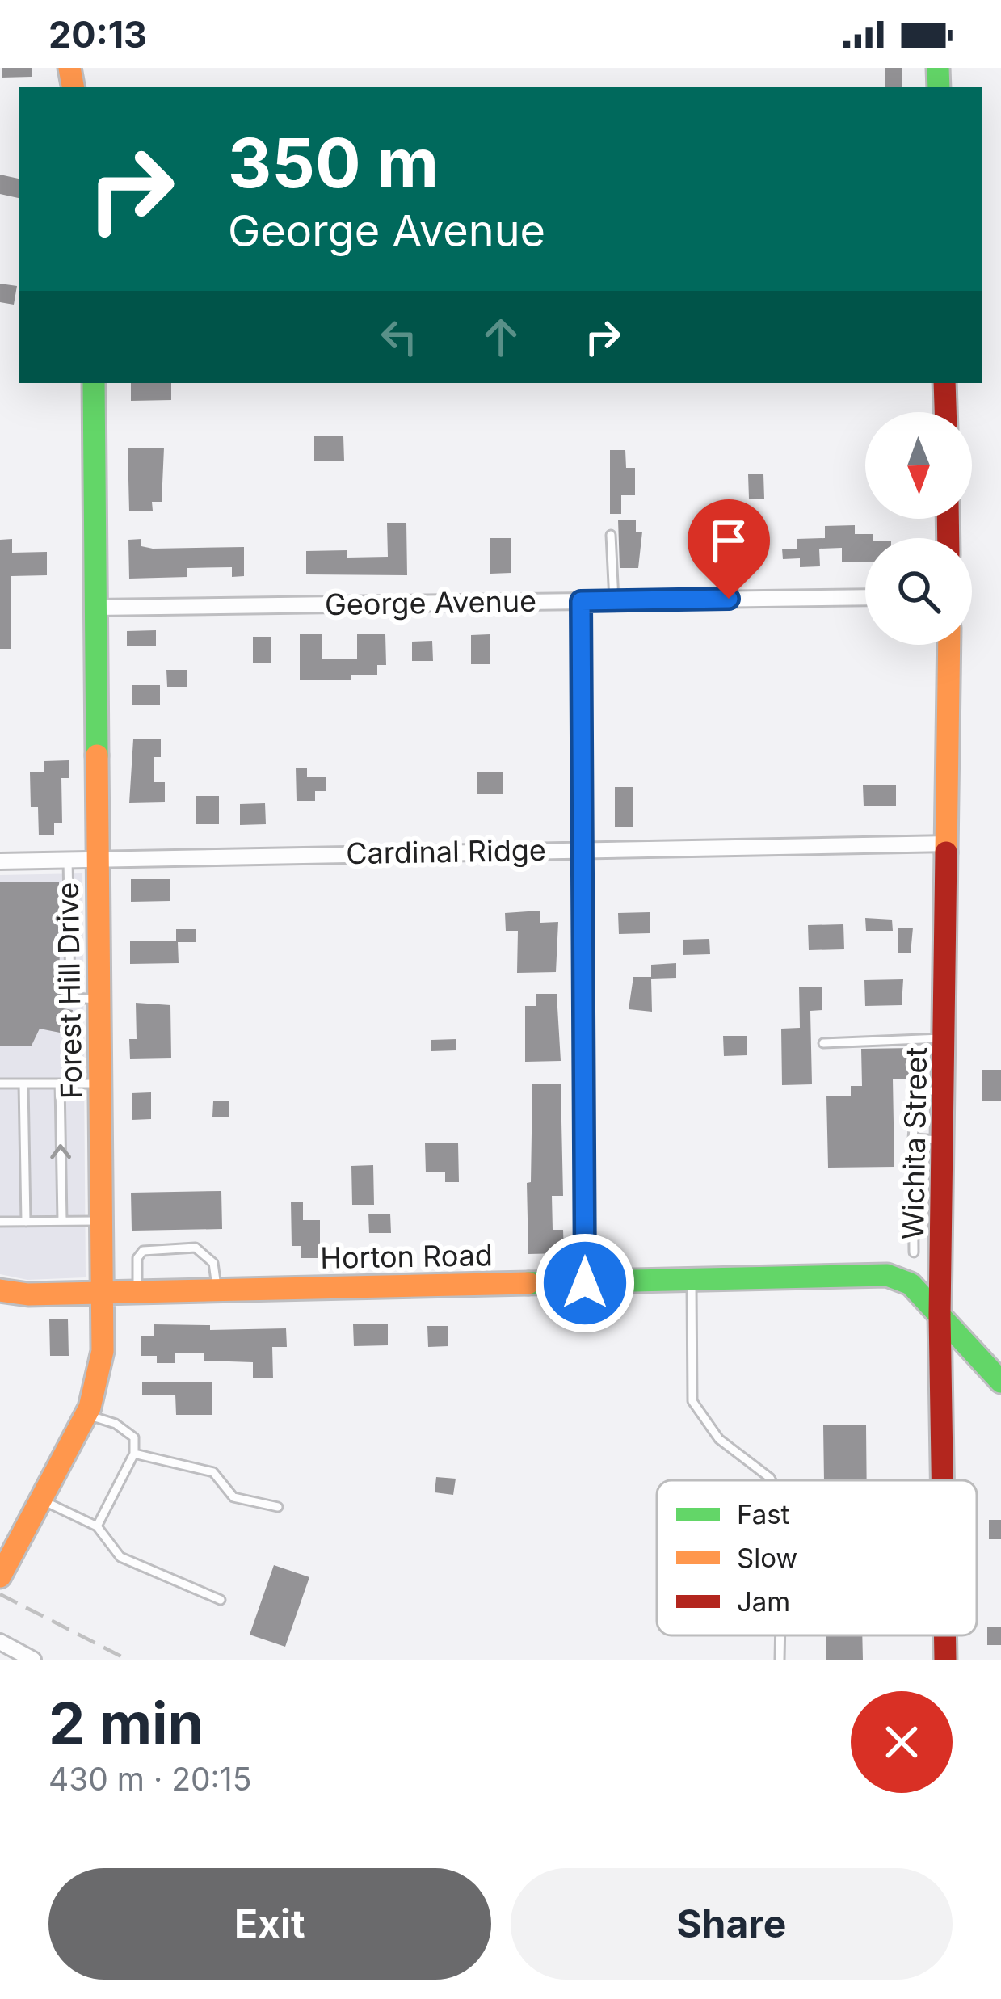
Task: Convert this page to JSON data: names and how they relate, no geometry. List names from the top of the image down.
{
  "streets": {
    "street": [
      "George Avenue",
      "Cardinal Ridge",
      "Forest Hill Drive",
      "Wichita Street",
      "Horton Road"
    ]
  },
  "crossings": [
    ["George Avenue", "Forest Hill Drive"],
    ["Cardinal Ridge", "Forest Hill Drive"],
    ["Cardinal Ridge", "Wichita Street"],
    ["Forest Hill Drive", "Horton Road"],
    ["Wichita Street", "Horton Road"]
  ],
  "legend": ["Fast", "Slow", "Jam"],
  "north": "bottom",
  "page": {
    "status": "20:13",
    "turn": ["350 m", "George Avenue"],
    "heading": ["2 min", "430 m · 20:15"],
    "buttons": ["Exit", "Share"]
  }
}
